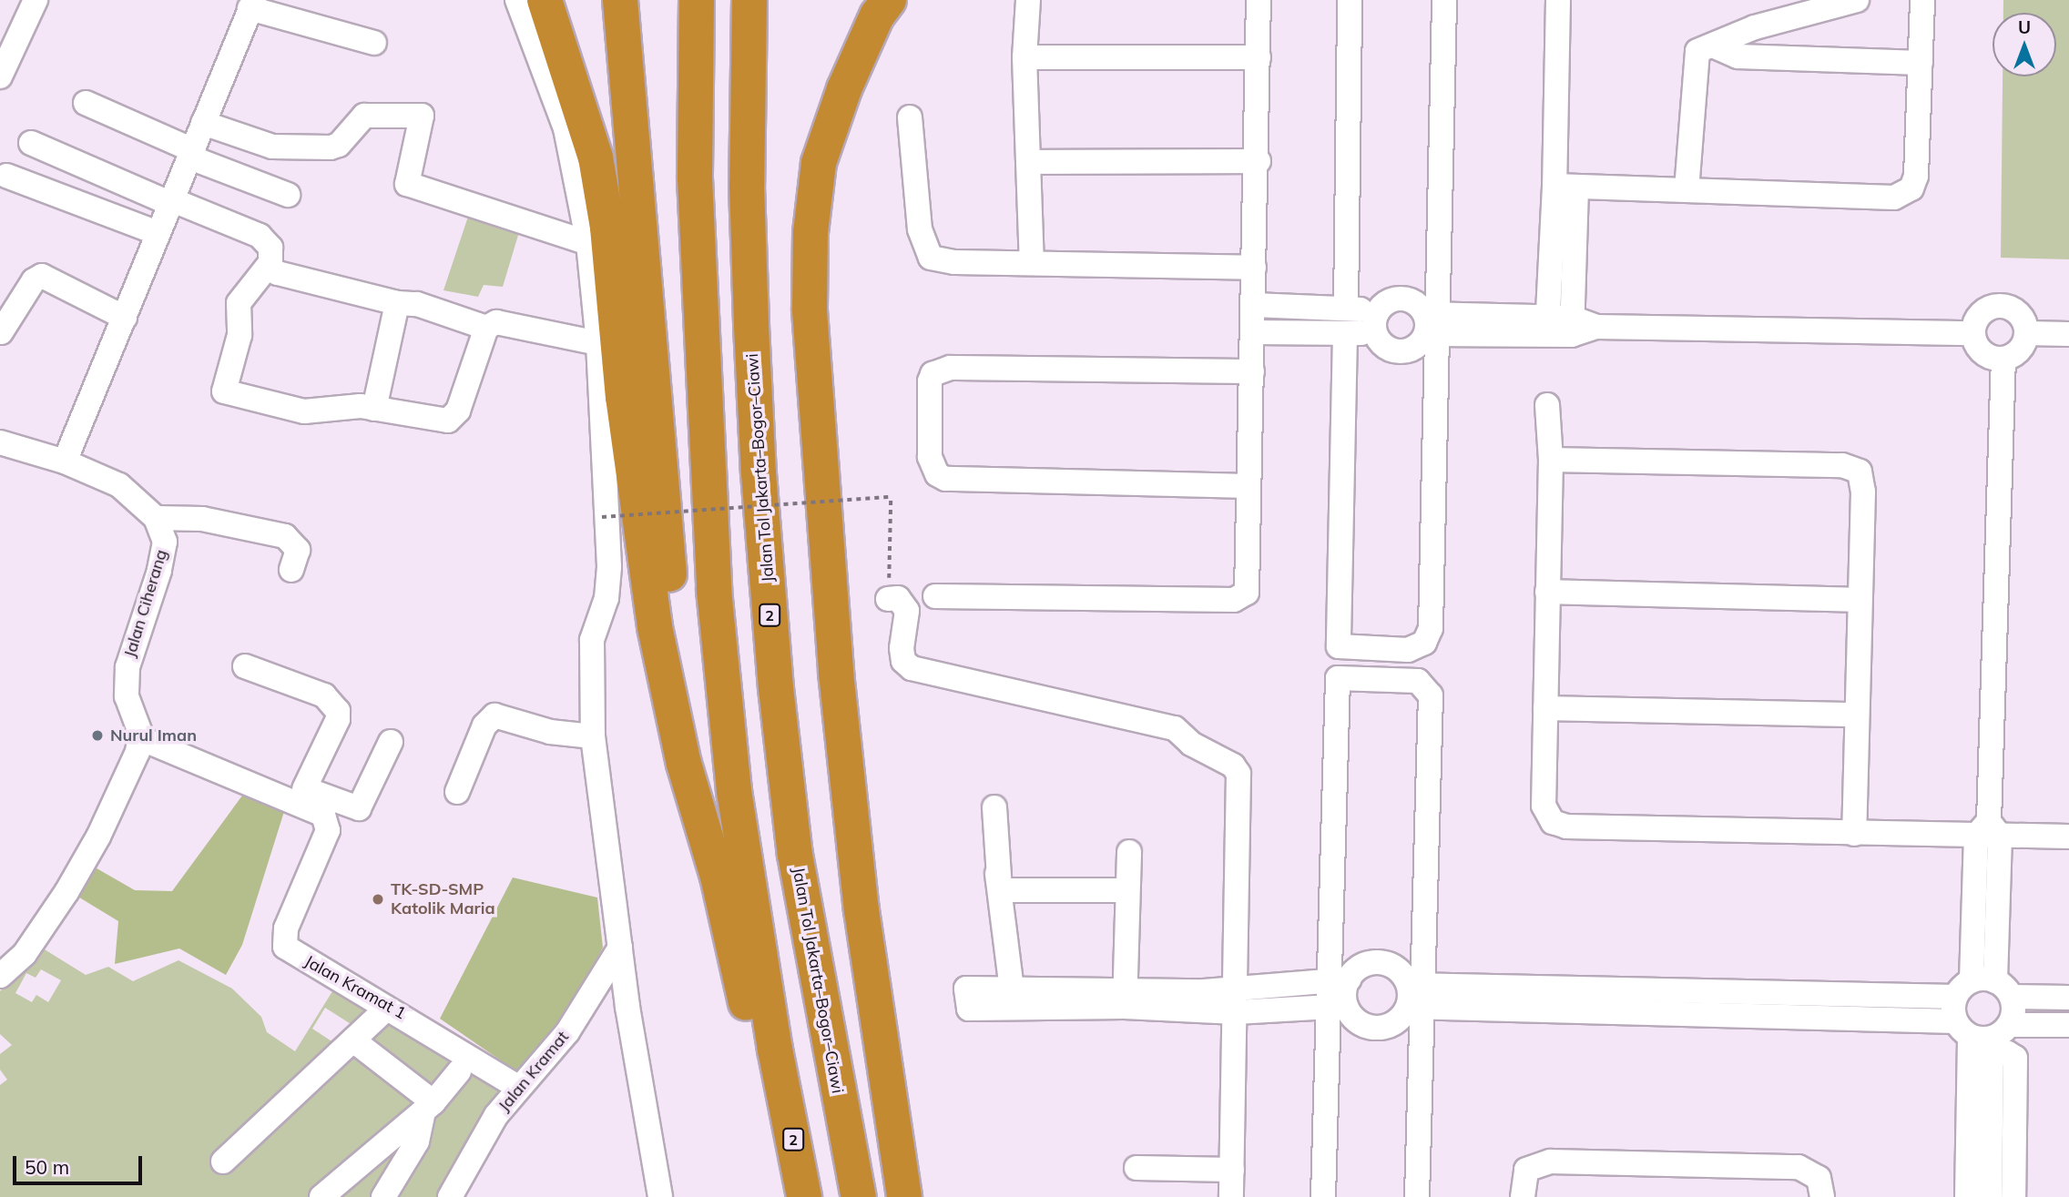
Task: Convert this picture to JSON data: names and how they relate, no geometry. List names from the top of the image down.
{
  "streets": {
    "highway": ["Jalan Tol Jakarta–Bogor–Ciawi", "2"],
    "street": ["Jalan Ciherang", "Jalan Kramat 1", "Jalan Kramat"]
  },
  "crossings": [
    ["Jalan Ciherang", "Jalan Kramat 1"],
    ["Jalan Kramat 1", "Jalan Kramat"]
  ],
  "places": ["Nurul Iman", "TK-SD-SMP Katolik Maria"],
  "scale_bar": "50 m",
  "north": "top"
}
